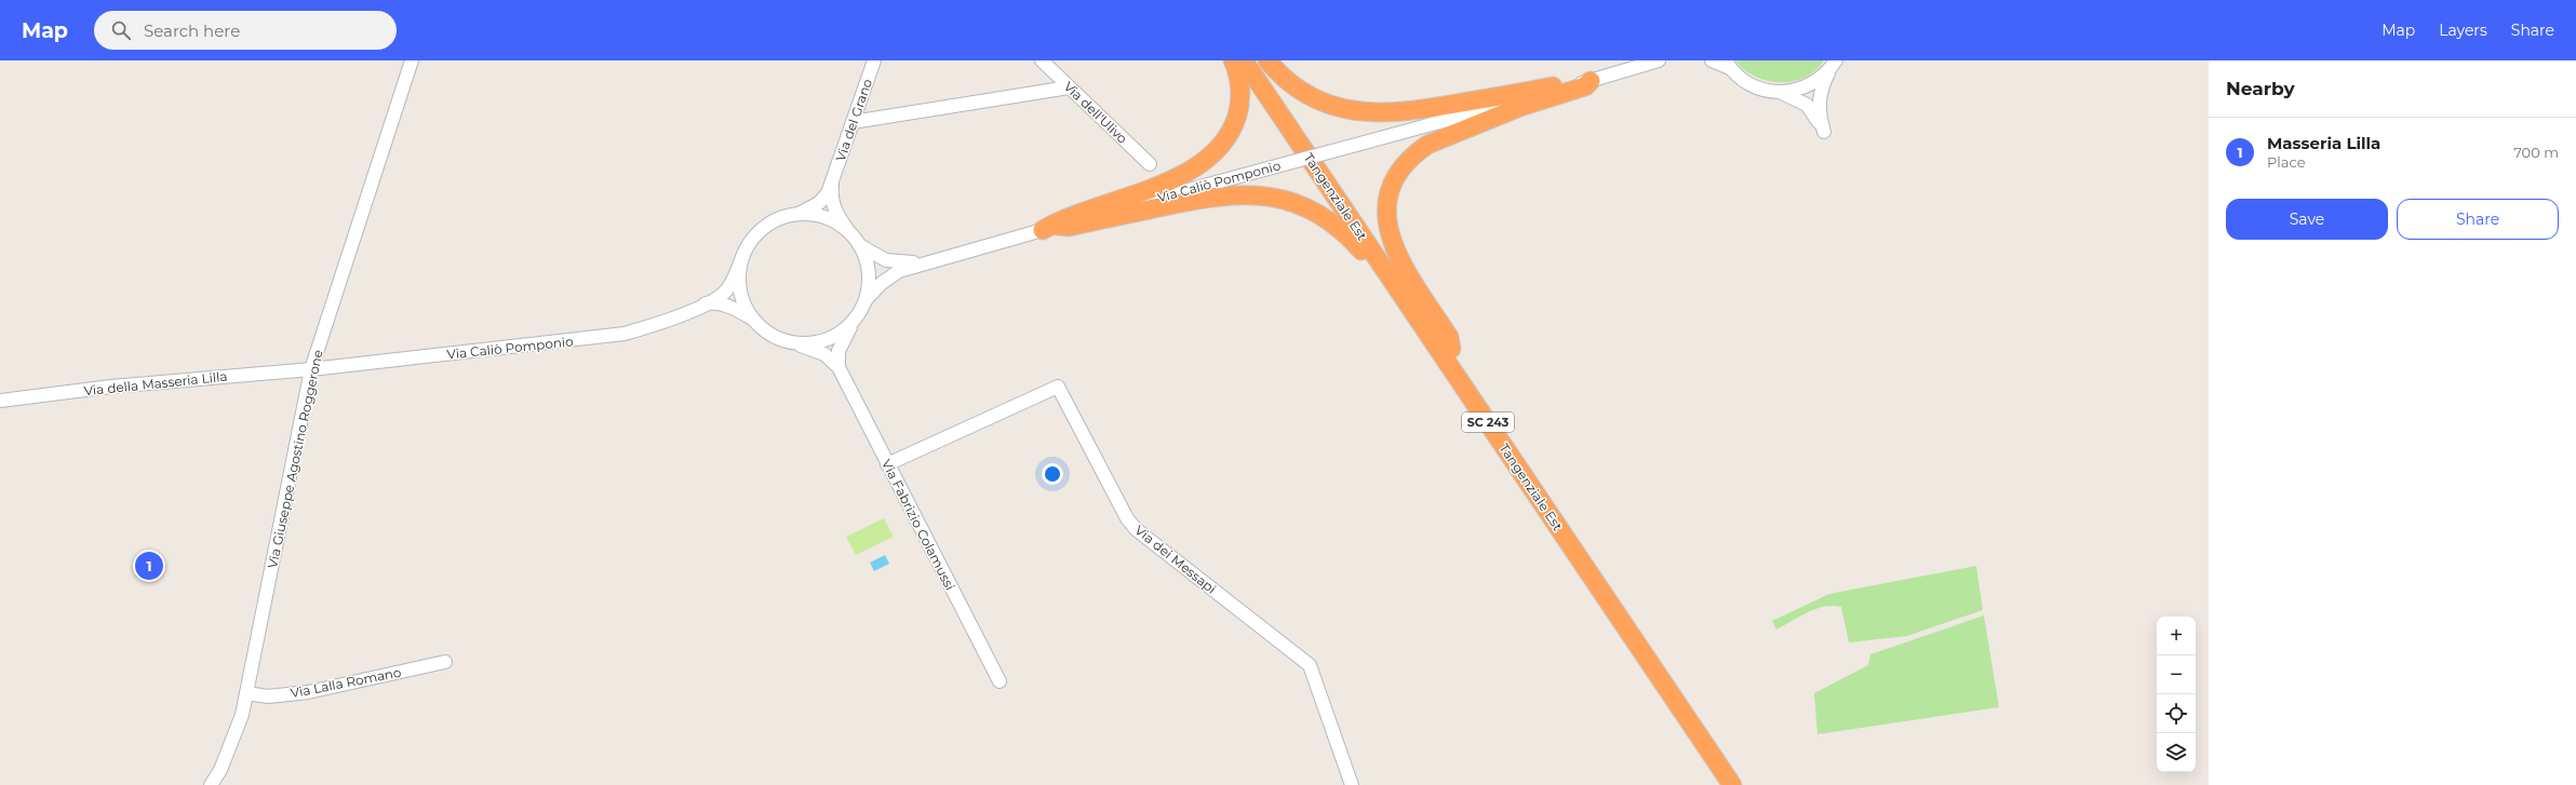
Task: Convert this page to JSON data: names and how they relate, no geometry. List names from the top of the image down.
{
  "streets": {
    "highway": ["Tangenziale Est", "SC 243"],
    "street": [
      "Via dell'Ulivo",
      "Via del Grano",
      "Via Caliò Pomponio",
      "Via della Masseria Lilla",
      "Via Giuseppe Agostino Roggerone",
      "Via Fabrizio Colamussi",
      "Via dei Messapi",
      "Via Lalla Romano"
    ]
  },
  "crossings": [
    ["Via Caliò Pomponio", "Via della Masseria Lilla"],
    ["Via Caliò Pomponio", "Via Giuseppe Agostino Roggerone"],
    ["Via della Masseria Lilla", "Via Giuseppe Agostino Roggerone"],
    ["Via Giuseppe Agostino Roggerone", "Via Lalla Romano"],
    ["Via Fabrizio Colamussi", "Via dei Messapi"]
  ],
  "page": {
    "header": "Map",
    "search": "Search here",
    "nav": ["Map", "Layers", "Share"],
    "heading": "Nearby",
    "list": [
      {
        "mark": "1",
        "name": "Masseria Lilla",
        "note": "Place",
        "value": "700 m"
      }
    ],
    "buttons": ["Save", "Share"],
    "pins": "1",
    "map_buttons": ["+", "−"]
  }
}
